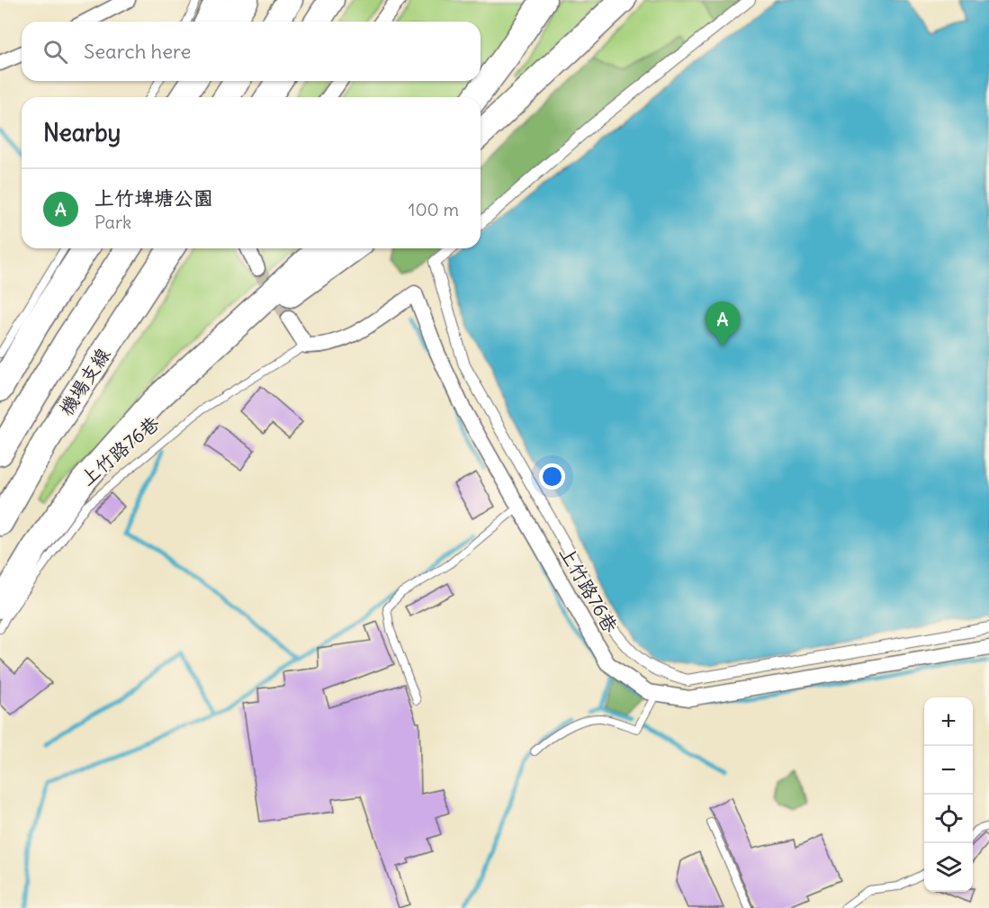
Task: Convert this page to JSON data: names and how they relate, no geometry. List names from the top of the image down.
{
  "streets": {
    "highway": ["機場支線"],
    "street": ["上竹路76巷"]
  },
  "page": {
    "search": "Search here",
    "heading": "Nearby",
    "list": [
      {
        "mark": "A",
        "name": "上竹埤塘公園",
        "note": "Park",
        "value": "100 m"
      }
    ],
    "pins": "A",
    "map_buttons": ["+", "−"]
  }
}
